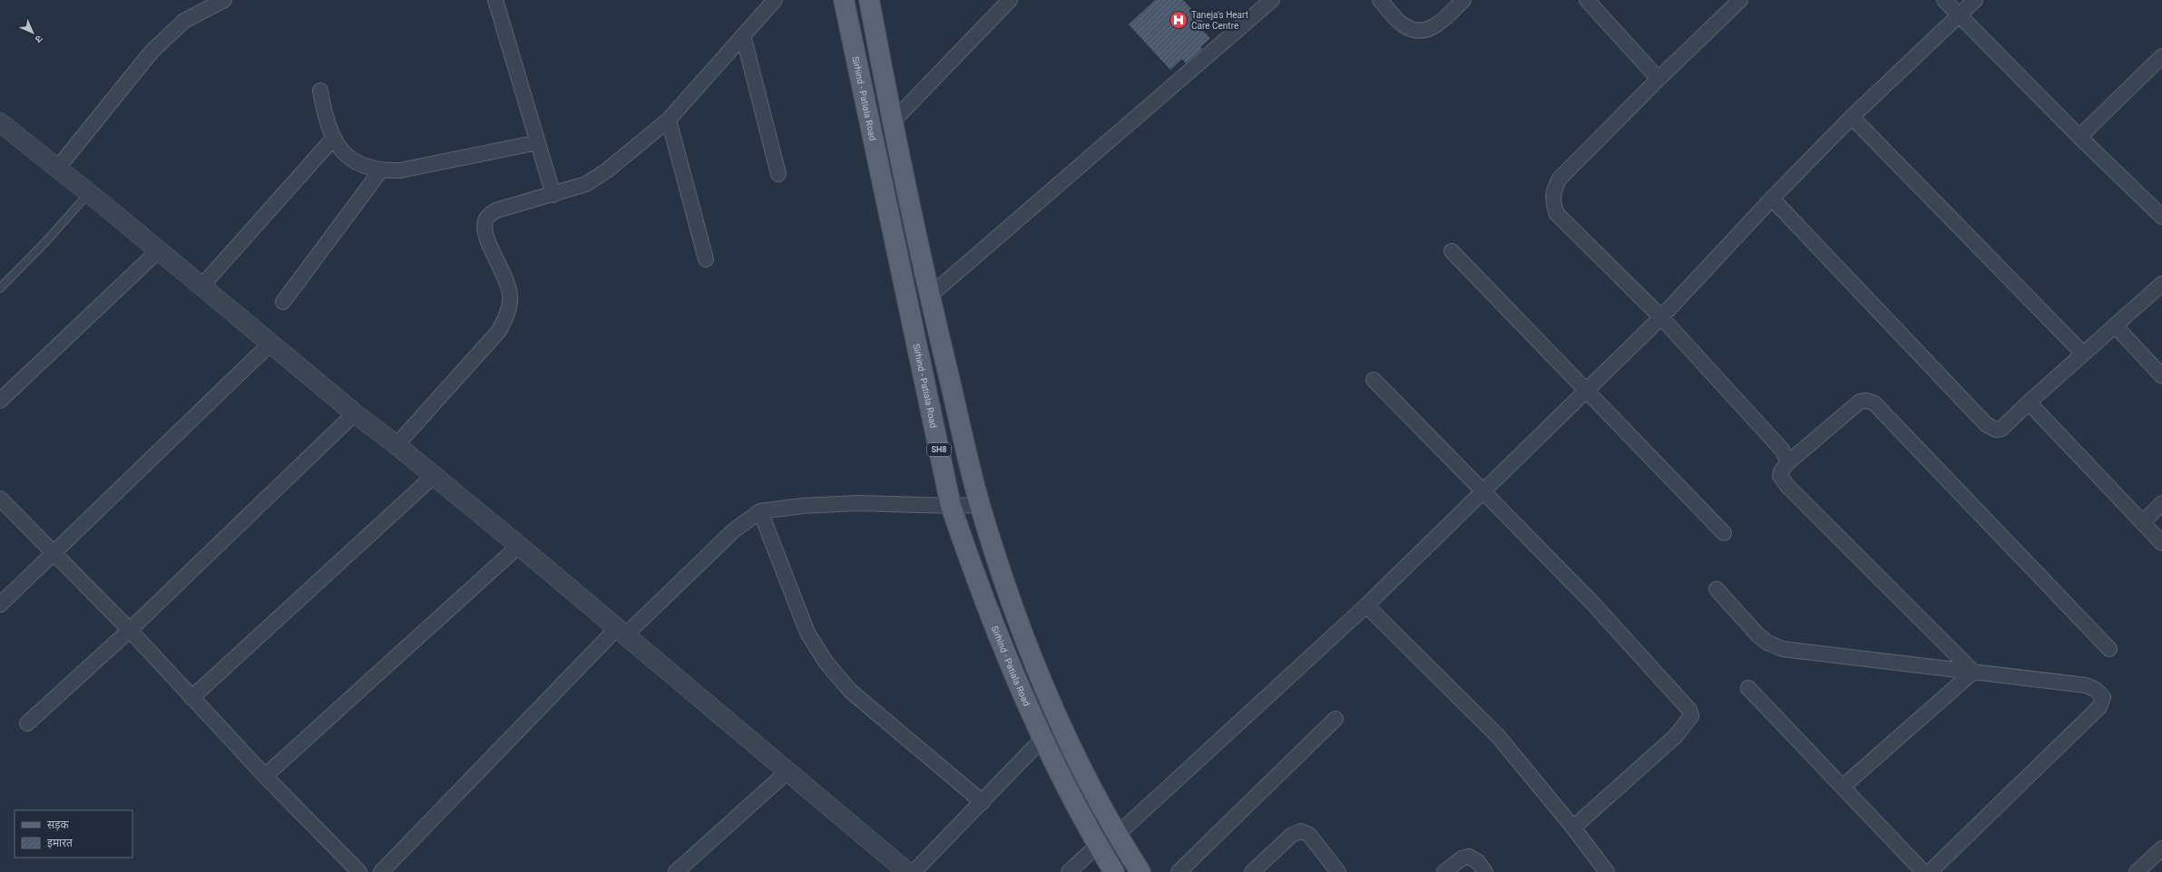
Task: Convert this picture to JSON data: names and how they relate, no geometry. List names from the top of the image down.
{
  "streets": {
    "main road": ["Sirhind - Patiala Road", "SH8"]
  },
  "places": {
    "hospital": ["Taneja's Heart Care Centre"]
  },
  "legend": ["सड़क", "इमारत"],
  "north": "bottom right"
}
